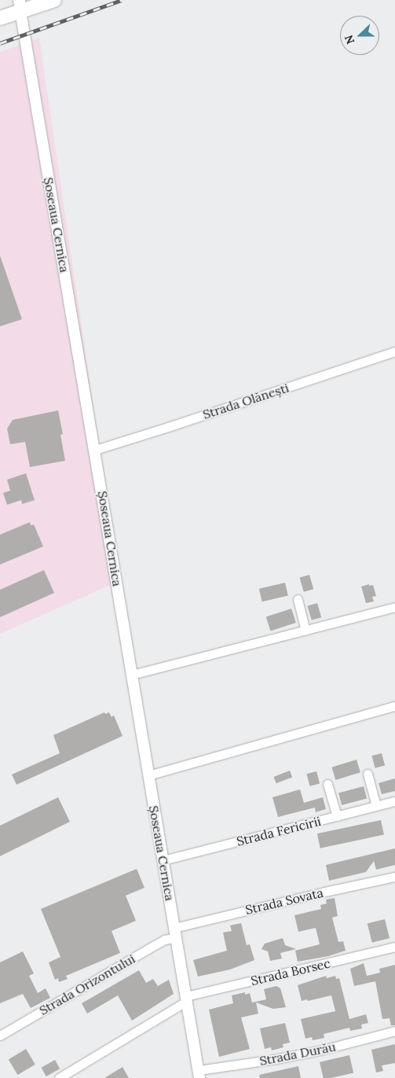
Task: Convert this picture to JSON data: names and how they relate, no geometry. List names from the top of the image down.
{
  "streets": {
    "street": [
      "Șoseaua Cernica",
      "Strada Olănești",
      "Strada Fericirii",
      "Strada Sovata",
      "Strada Borsec",
      "Strada Orizontului",
      "Strada Durău"
    ]
  },
  "crossings": [
    ["Șoseaua Cernica", "Strada Olănești"],
    ["Șoseaua Cernica", "Strada Fericirii"],
    ["Șoseaua Cernica", "Strada Sovata"],
    ["Șoseaua Cernica", "Strada Borsec"],
    ["Șoseaua Cernica", "Strada Orizontului"],
    ["Șoseaua Cernica", "Strada Durău"],
    ["Strada Sovata", "Strada Orizontului"]
  ],
  "north": "left"
}
